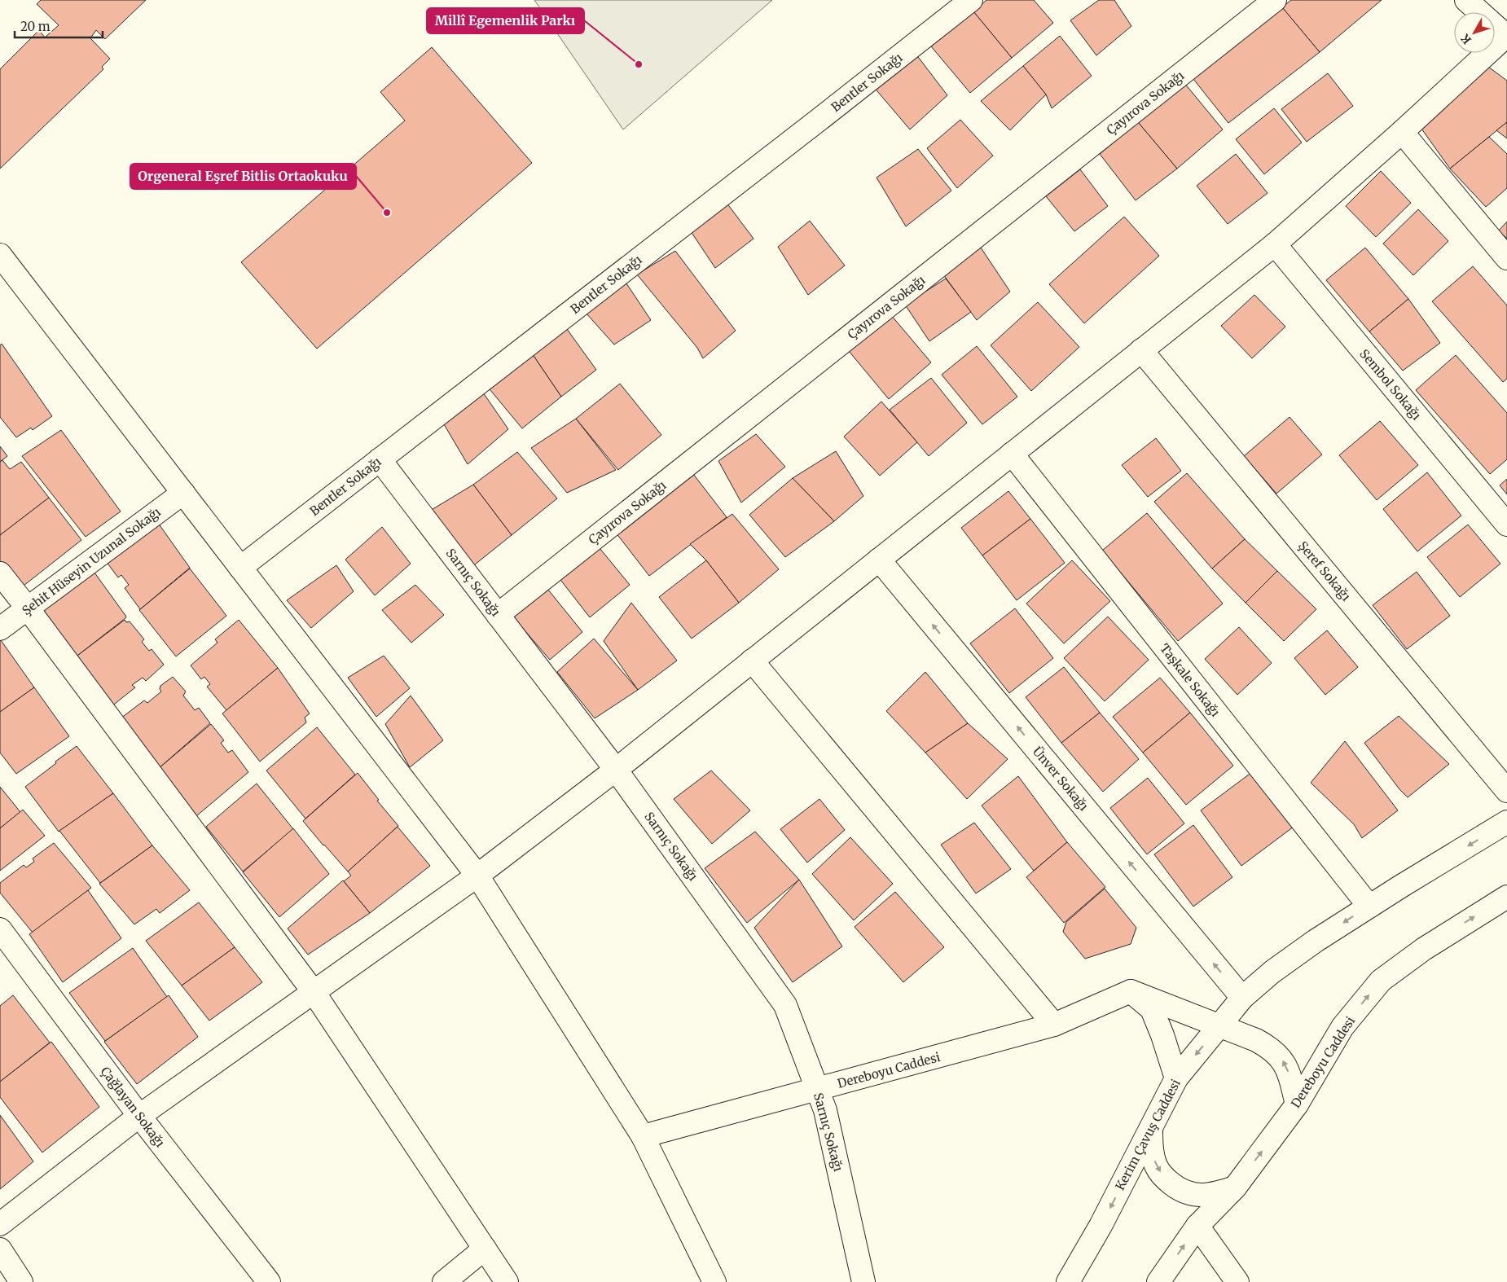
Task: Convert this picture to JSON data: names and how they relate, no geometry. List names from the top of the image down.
{
  "streets": {
    "street": [
      "Bentler Sokağı",
      "Çayırova Sokağı",
      "Sembol Sokağı",
      "Şehit Hüseyin Uzunal Sokağı",
      "Şeref Sokağı",
      "Sarnıç Sokağı",
      "Taşkale Sokağı",
      "Ünver Sokağı",
      "Dereboyu Caddesi",
      "Çağlayan Sokağı",
      "Kerim Çavuş Caddesi"
    ]
  },
  "crossings": [
    ["Bentler Sokağı", "Sarnıç Sokağı"],
    ["Çayırova Sokağı", "Sarnıç Sokağı"],
    ["Sarnıç Sokağı", "Dereboyu Caddesi"],
    ["Ünver Sokağı", "Kerim Çavuş Caddesi"]
  ],
  "places": ["Millî Egemenlik Parkı", "Orgeneral Eşref Bitlis Ortaokuku"],
  "scale_bar": "20 m",
  "north": "bottom left"
}
